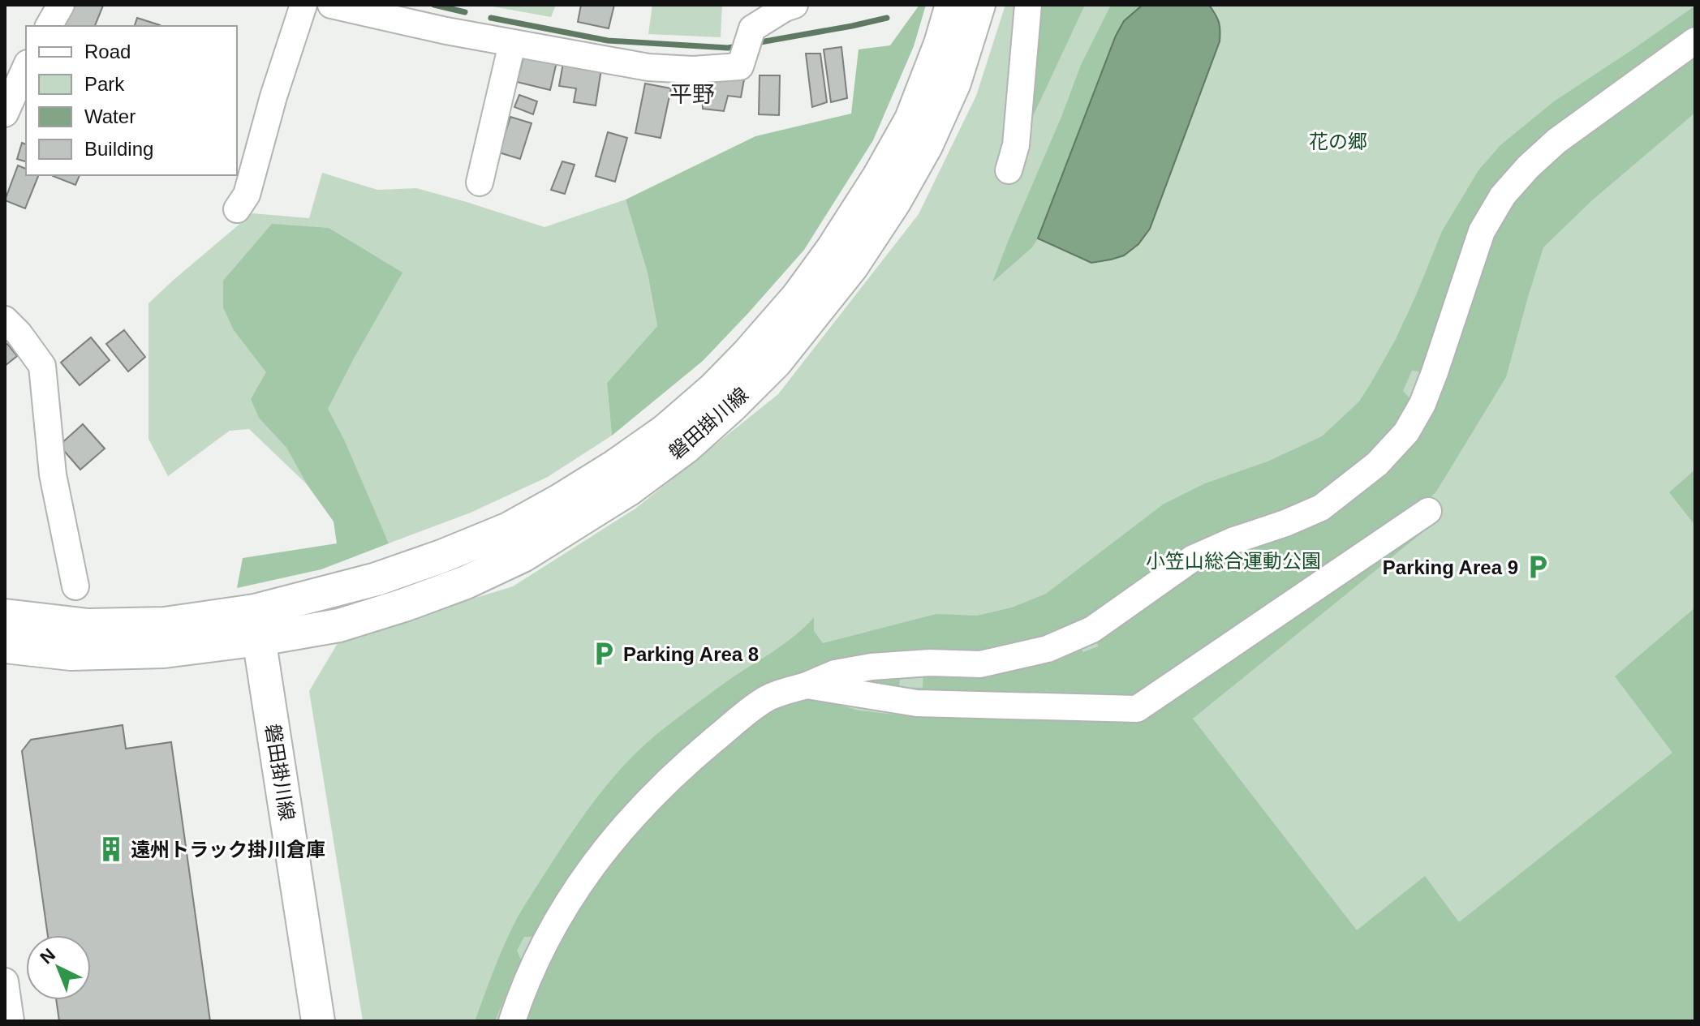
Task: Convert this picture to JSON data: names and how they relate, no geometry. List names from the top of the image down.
{
  "streets": {
    "main road": ["磐田掛川線"]
  },
  "districts": ["平野"],
  "parks": ["花の郷", "小笠山総合運動公園"],
  "places": {
    "parking": ["Parking Area 9", "Parking Area 8"],
    "building": ["遠州トラック掛川倉庫"]
  },
  "legend": [
    "Road",
    "Park",
    "Water",
    "Building"
  ],
  "north": "top left"
}
